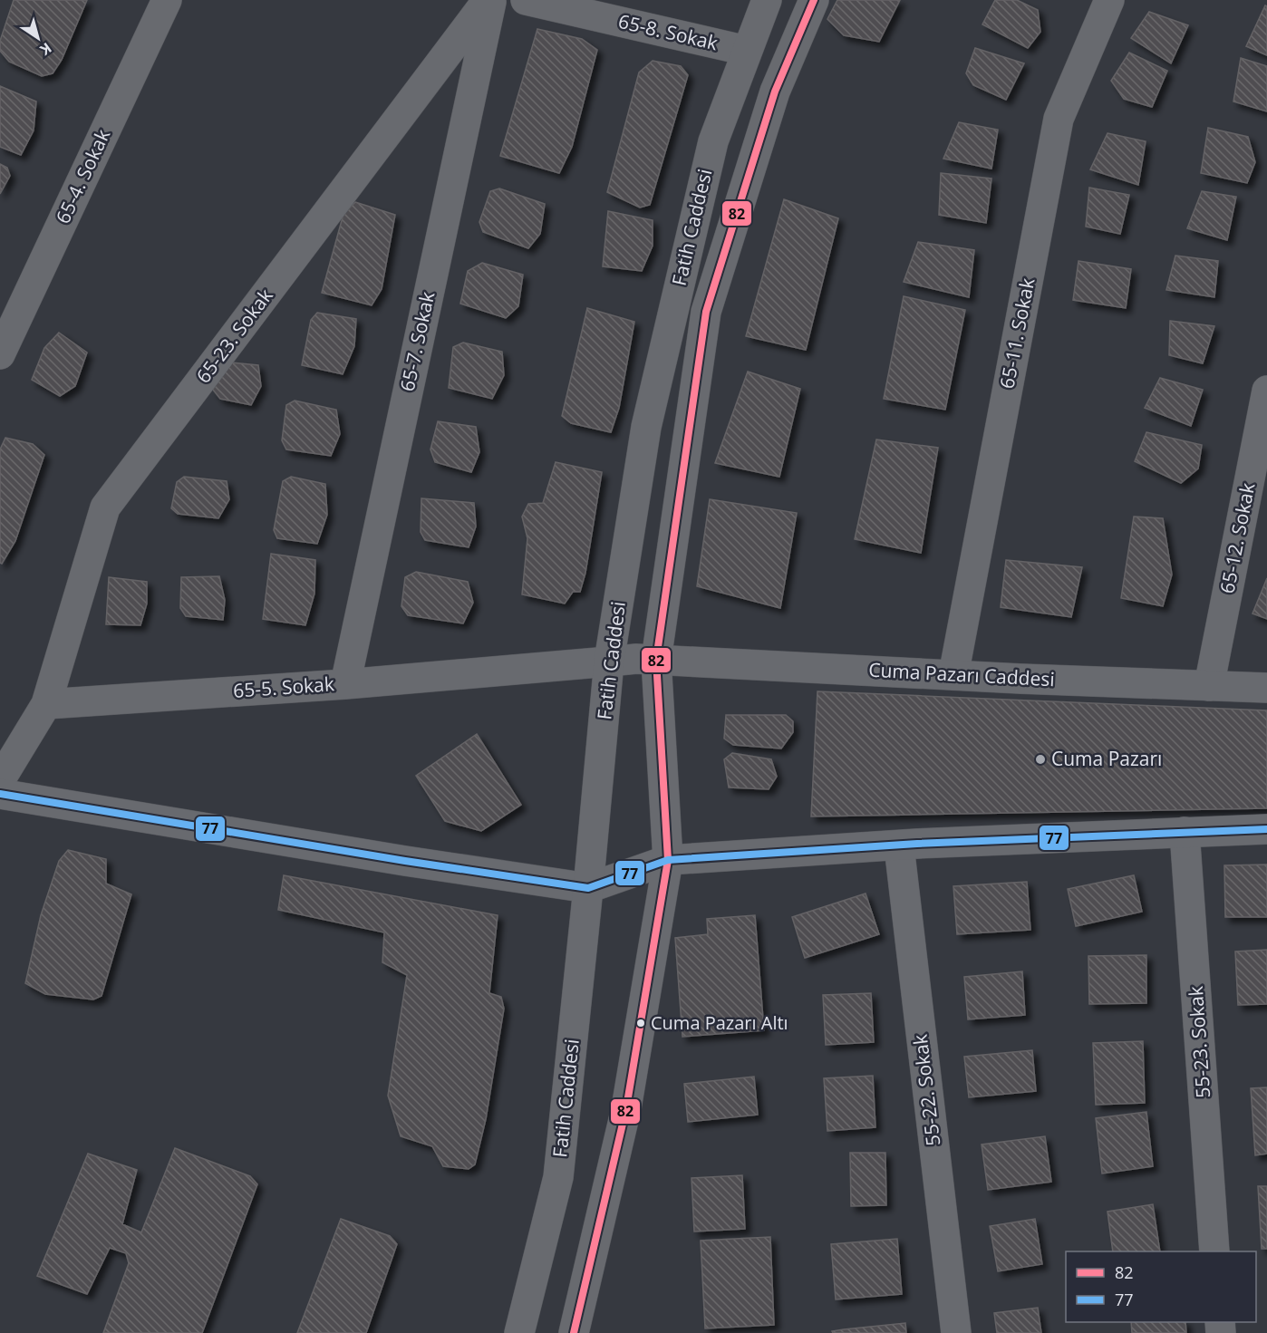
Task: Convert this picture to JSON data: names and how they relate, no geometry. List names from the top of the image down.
{
  "streets": {
    "street": [
      "65-8. Sokak",
      "65-4. Sokak",
      "Fatih Caddesi",
      "65-11. Sokak",
      "65-23. Sokak",
      "65-7. Sokak",
      "65-12. Sokak",
      "Cuma Pazarı Caddesi",
      "65-5. Sokak",
      "55-23. Sokak",
      "55-22. Sokak"
    ]
  },
  "crossings": [
    ["65-8. Sokak", "Fatih Caddesi"],
    ["Fatih Caddesi", "Cuma Pazarı Caddesi"],
    ["Fatih Caddesi", "65-5. Sokak"],
    ["65-11. Sokak", "Cuma Pazarı Caddesi"],
    ["65-23. Sokak", "65-7. Sokak"],
    ["65-23. Sokak", "65-5. Sokak"],
    ["65-7. Sokak", "65-5. Sokak"],
    ["65-12. Sokak", "Cuma Pazarı Caddesi"],
    ["Cuma Pazarı Caddesi", "65-5. Sokak"]
  ],
  "places": ["Cuma Pazarı", "Cuma Pazarı Altı"],
  "lines": ["transit line 82", "transit line 77"],
  "legend": ["82", "77"],
  "north": "bottom right"
}
